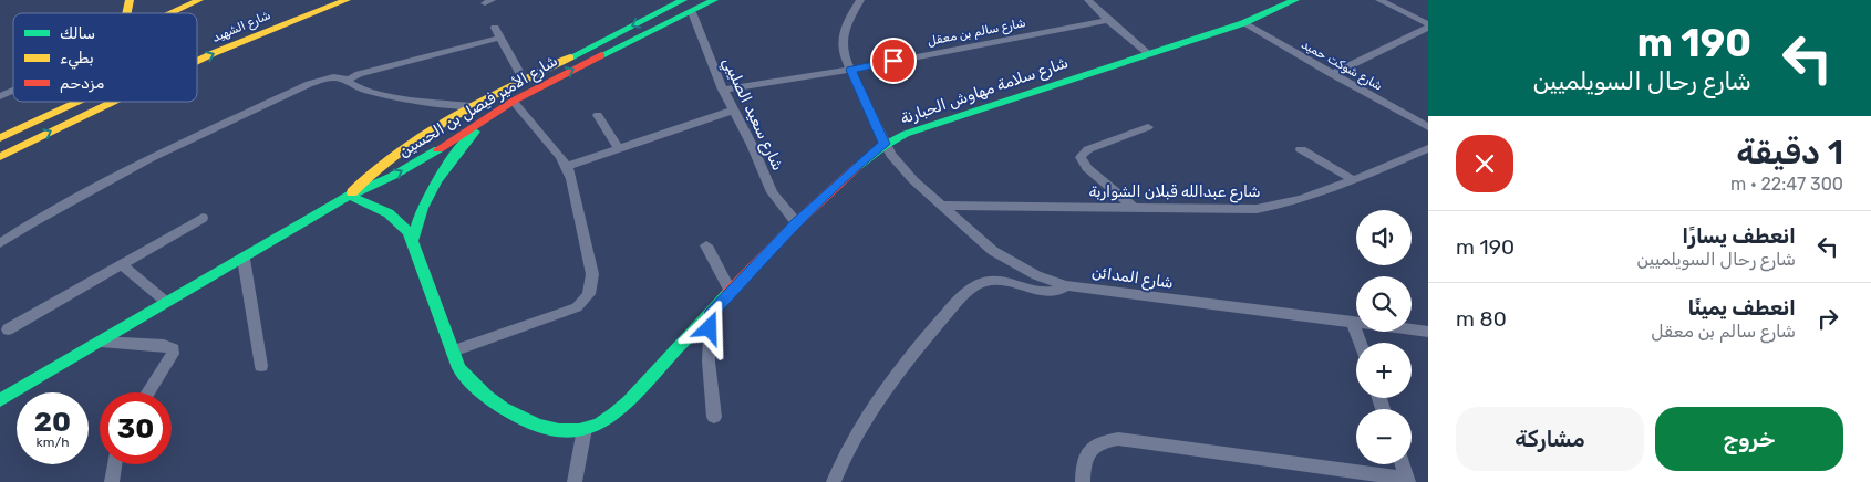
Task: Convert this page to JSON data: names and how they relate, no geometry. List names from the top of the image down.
{
  "streets": {
    "main road": ["شارع الشهيد", "شارع سلامة مهاوش الحبارنة", "شارع الأمير فيصل بن الحسين"],
    "street": [
      "شارع سالم بن معقل",
      "شارع شوكت حميد",
      "شارع سعيد الصليبي",
      "شارع عبدالله قبلان الشواربة",
      "شارع المدائن"
    ]
  },
  "crossings": [
    ["شارع سالم بن معقل", "شارع سعيد الصليبي"],
    ["شارع سالم بن معقل", "شارع المدائن"],
    ["شارع شوكت حميد", "شارع سلامة مهاوش الحبارنة"],
    ["شارع سلامة مهاوش الحبارنة", "شارع الأمير فيصل بن الحسين"],
    ["شارع سلامة مهاوش الحبارنة", "شارع سعيد الصليبي"],
    ["شارع سلامة مهاوش الحبارنة", "شارع المدائن"],
    ["شارع الأمير فيصل بن الحسين", "شارع سعيد الصليبي"],
    ["شارع عبدالله قبلان الشواربة", "شارع المدائن"]
  ],
  "legend": ["سالك", "بطيء", "مزدحم"],
  "page": {
    "turn": ["190 m", "شارع رحال السويلميين"],
    "heading": ["1 دقيقة", "300 m · 22:47"],
    "list": [
      {
        "name": "انعطف يسارًا",
        "note": "شارع رحال السويلميين",
        "value": "190 m"
      },
      {
        "name": "انعطف يمينًا",
        "note": "شارع سالم بن معقل",
        "value": "80 m"
      }
    ],
    "map_buttons": ["+", "−"],
    "speed": "20 km/h",
    "limit": "30",
    "buttons": ["خروج", "مشاركة"]
  }
}
